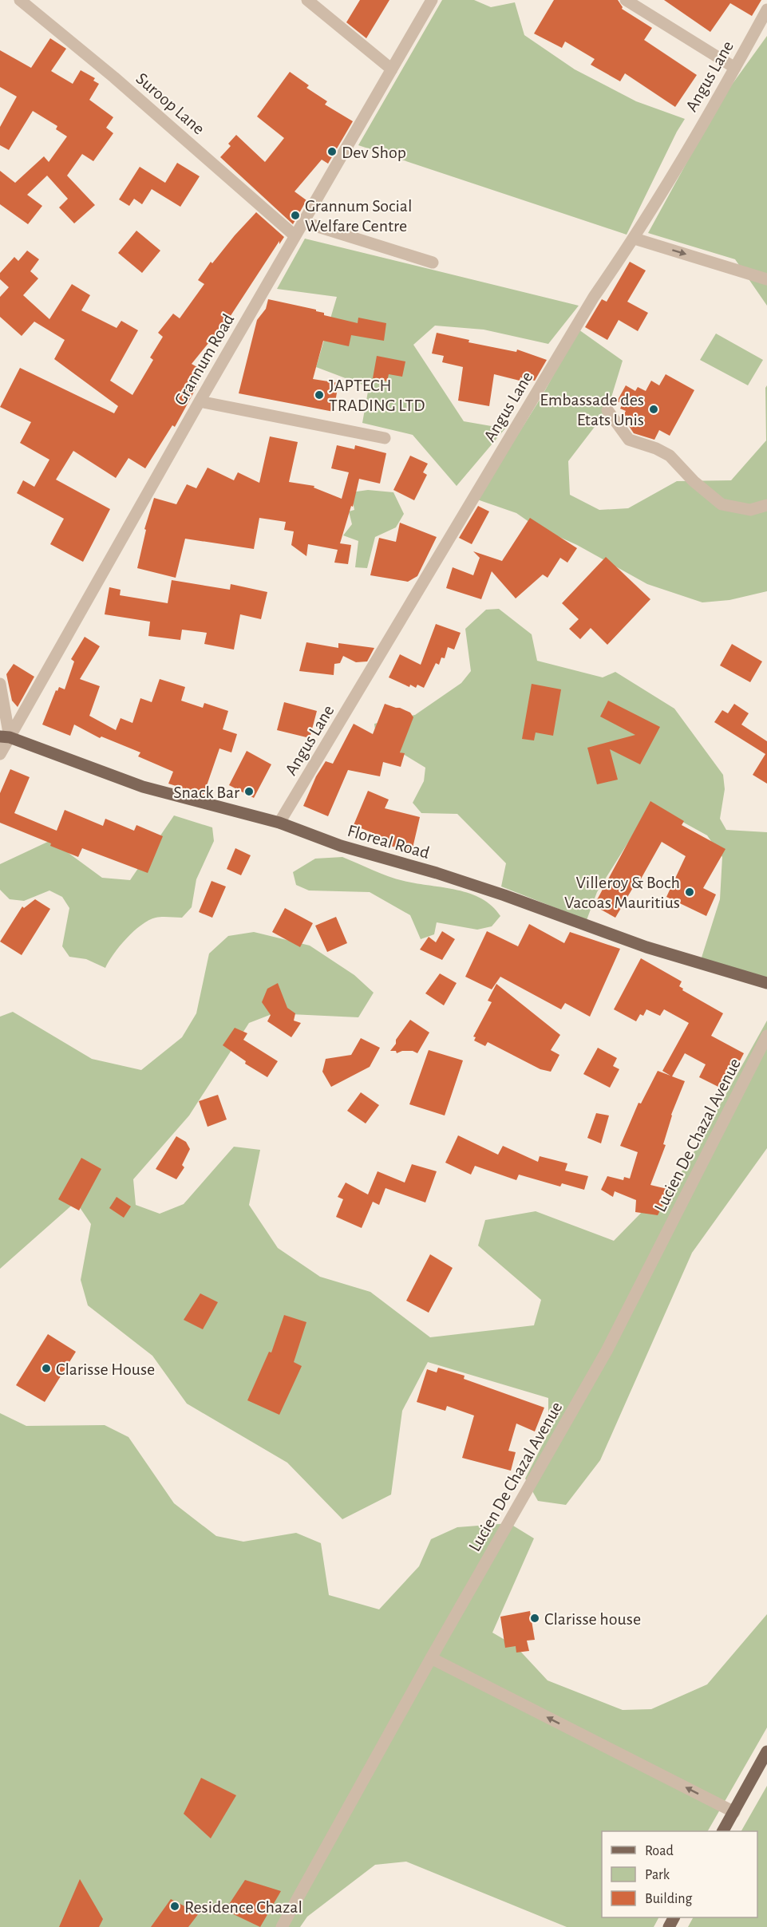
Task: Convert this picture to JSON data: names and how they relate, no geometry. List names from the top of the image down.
{
  "streets": {
    "main road": ["Floreal Road"],
    "street": [
      "Angus Lane",
      "Suroop Lane",
      "Grannum Road",
      "Lucien De Chazal Avenue"
    ]
  },
  "crossings": [
    ["Angus Lane", "Floreal Road"],
    ["Suroop Lane", "Grannum Road"],
    ["Grannum Road", "Floreal Road"]
  ],
  "places": [
    "Dev Shop",
    "Grannum Social Welfare Centre",
    "JAPTECH TRADING LTD",
    "Embassade des Etats Unis",
    "Snack Bar",
    "Villeroy & Boch Vacoas Mauritius",
    "Clarisse House",
    "Clarisse house",
    "Residence Chazal"
  ],
  "legend": ["Road", "Park", "Building"]
}
